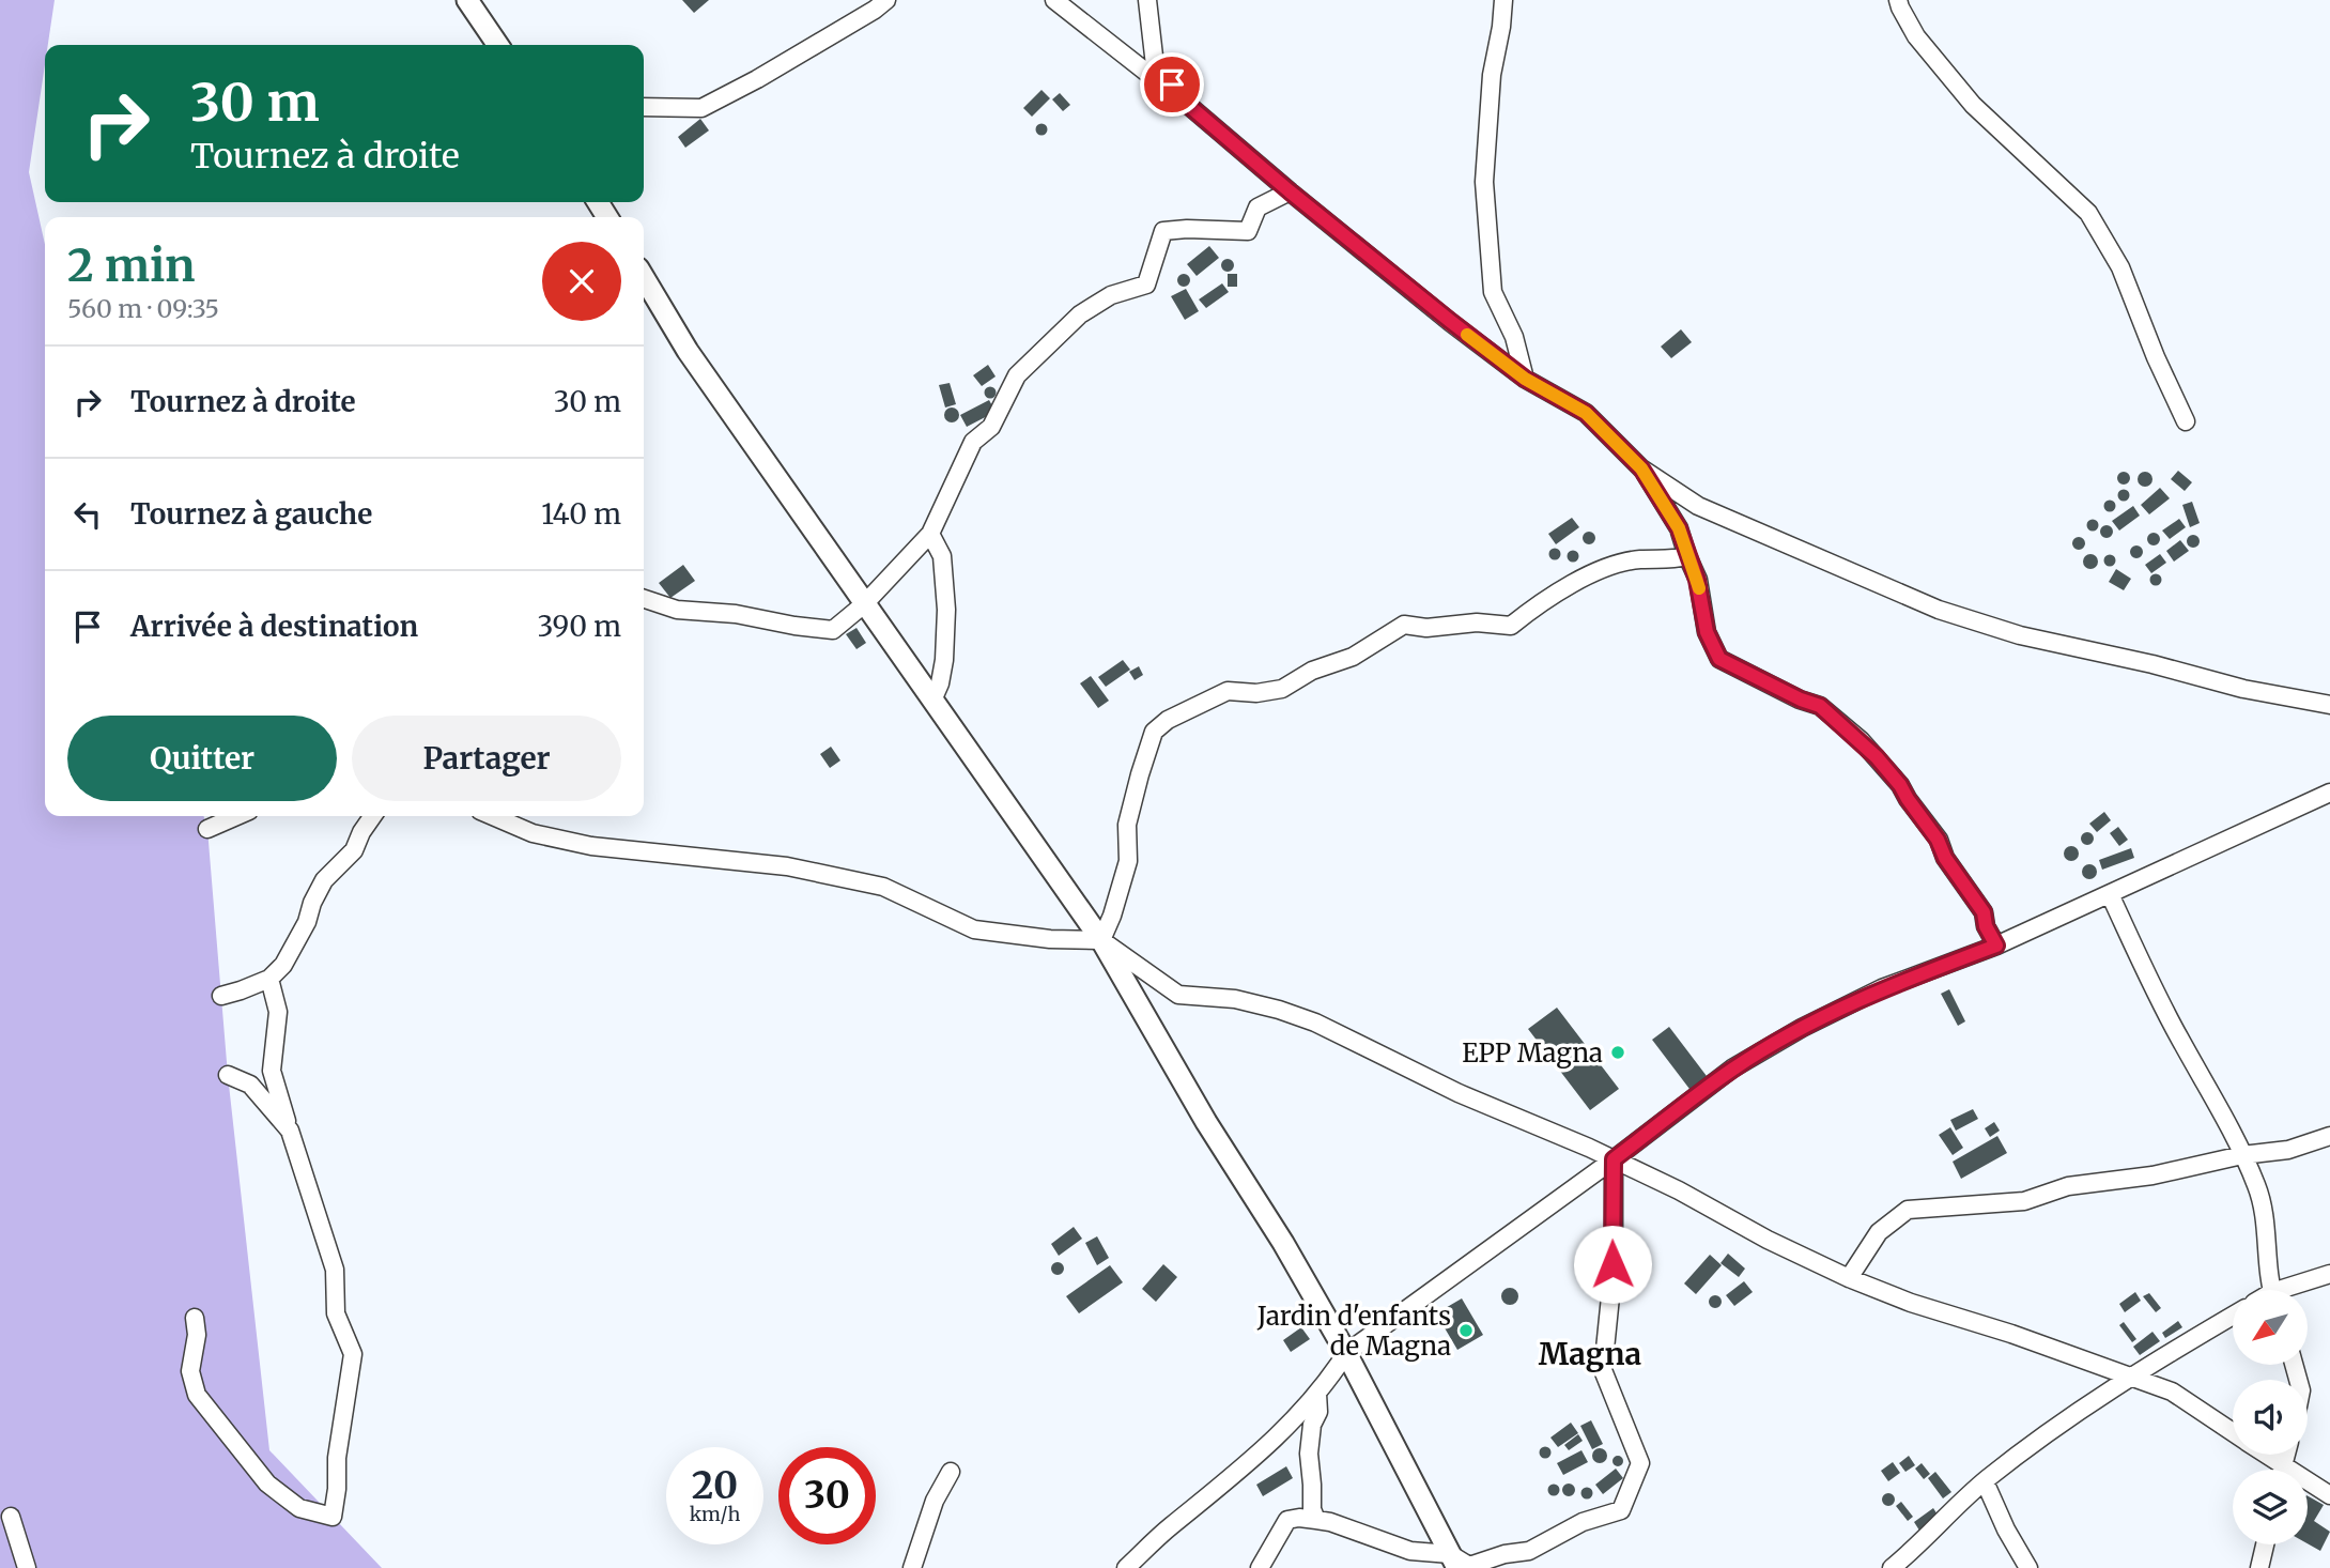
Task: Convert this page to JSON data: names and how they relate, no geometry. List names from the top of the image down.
{
  "districts": ["Magna"],
  "places": ["EPP Magna", "Jardin d'enfants de Magna"],
  "north": "bottom left",
  "page": {
    "turn": ["30 m", "Tournez à droite"],
    "heading": ["2 min", "560 m · 09:35"],
    "list": [
      {
        "name": "Tournez à droite",
        "value": "30 m"
      },
      {
        "name": "Tournez à gauche",
        "value": "140 m"
      },
      {
        "name": "Arrivée à destination",
        "value": "390 m"
      }
    ],
    "buttons": ["Quitter", "Partager"],
    "speed": "20 km/h",
    "limit": "30"
  }
}
